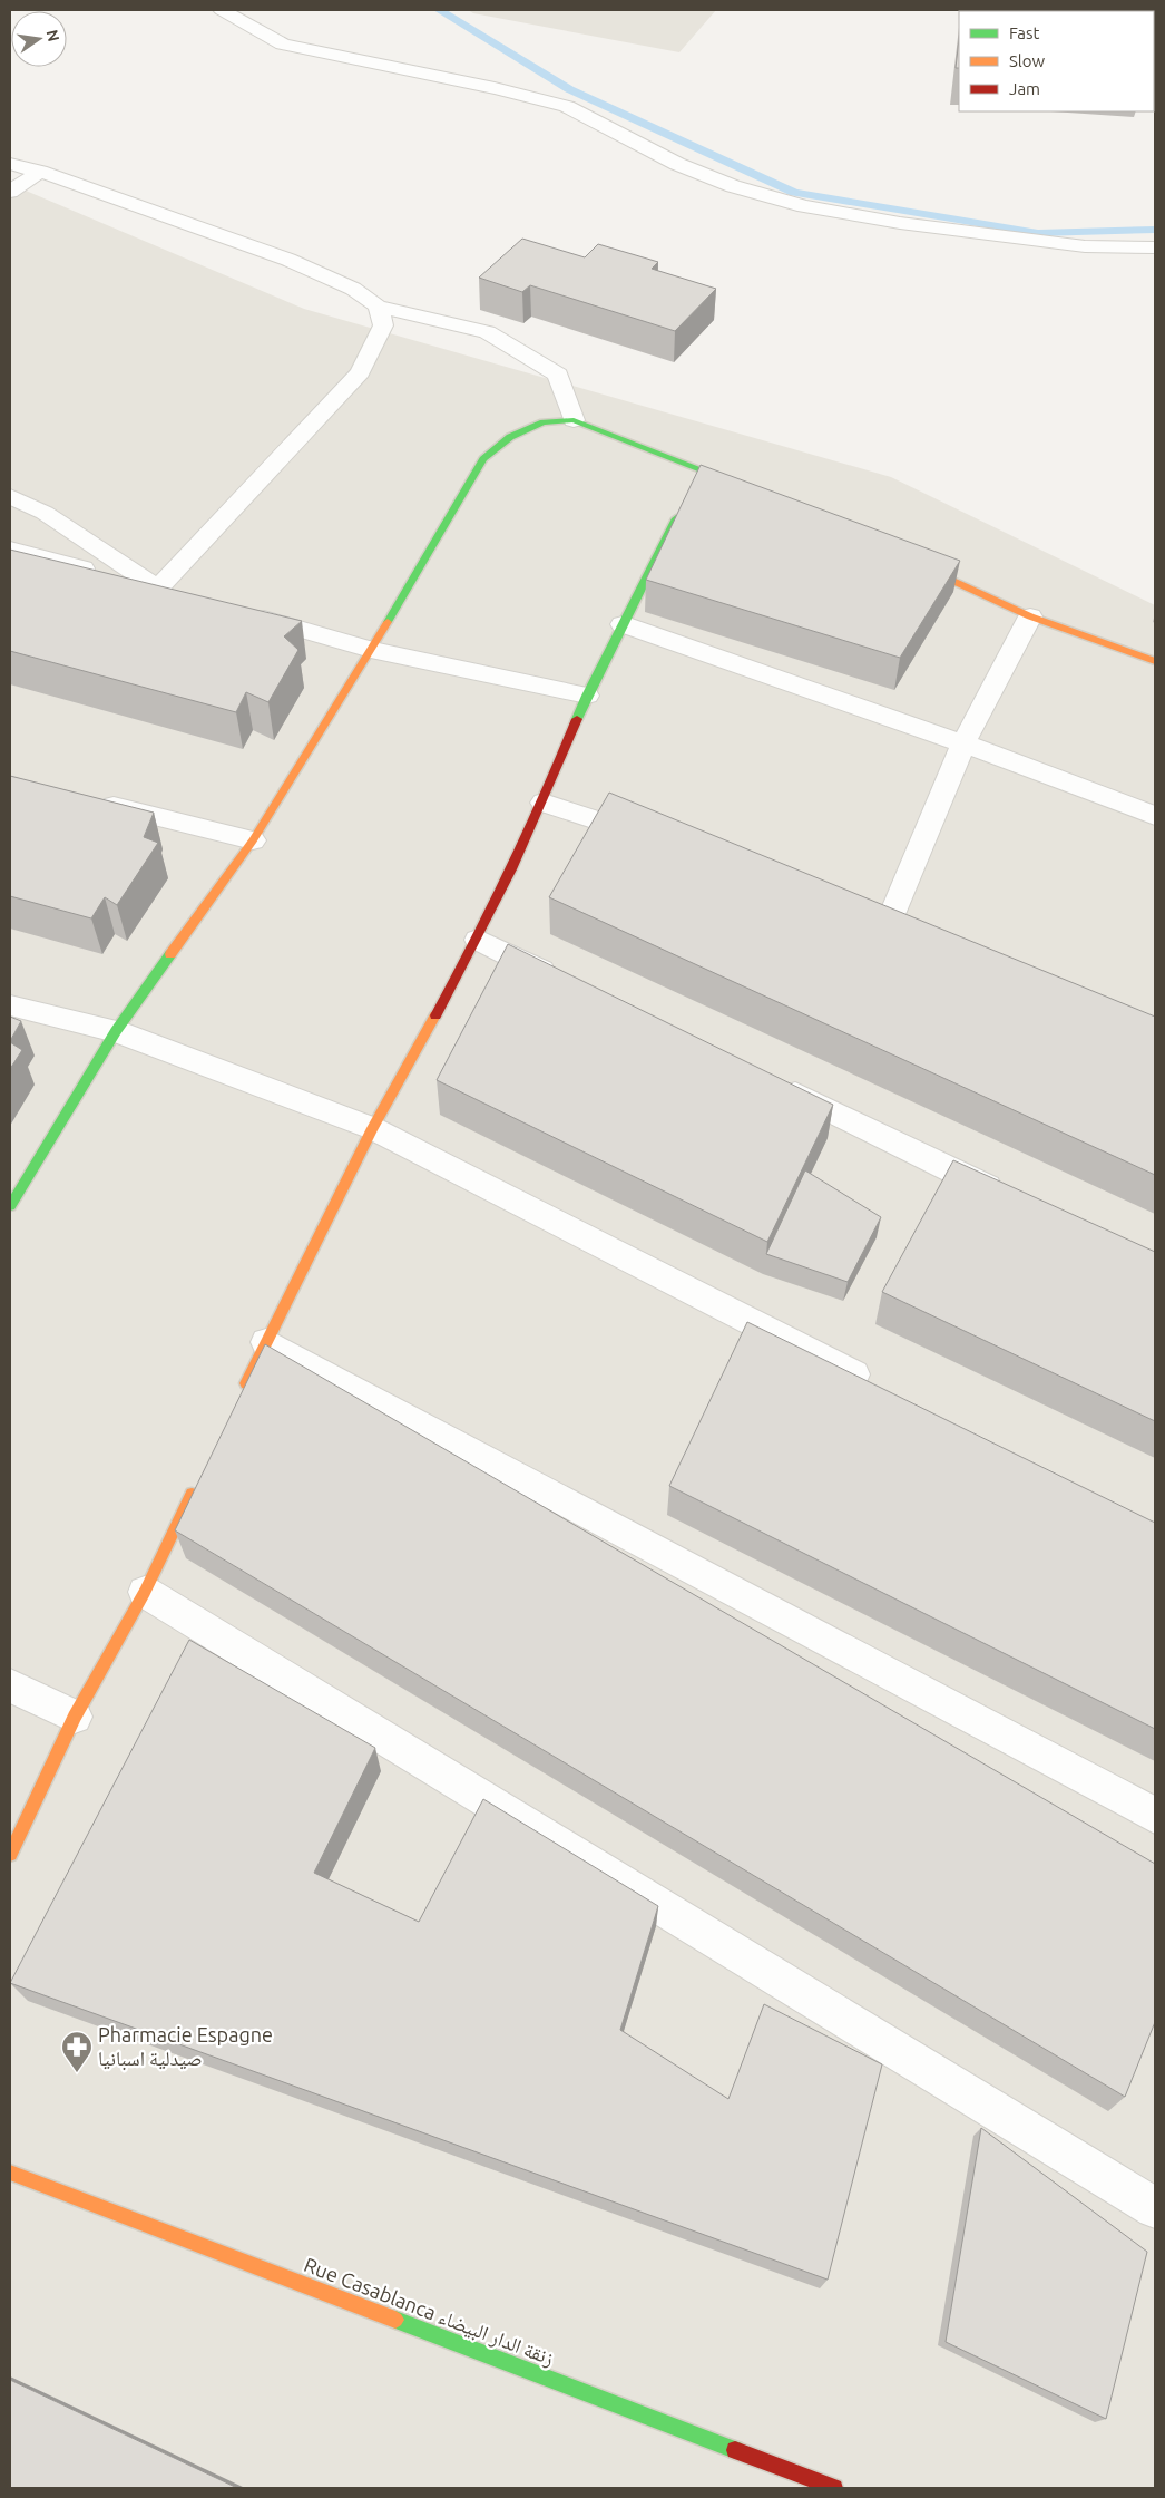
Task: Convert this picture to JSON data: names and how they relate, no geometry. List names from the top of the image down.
{
  "streets": {
    "street": ["Rue Casablanca زنقة الدار البيضاء"]
  },
  "places": {
    "pharmacy": ["Pharmacie Espagne صيدلية اسبانيا"]
  },
  "legend": ["Fast", "Slow", "Jam"],
  "north": "right"
}
